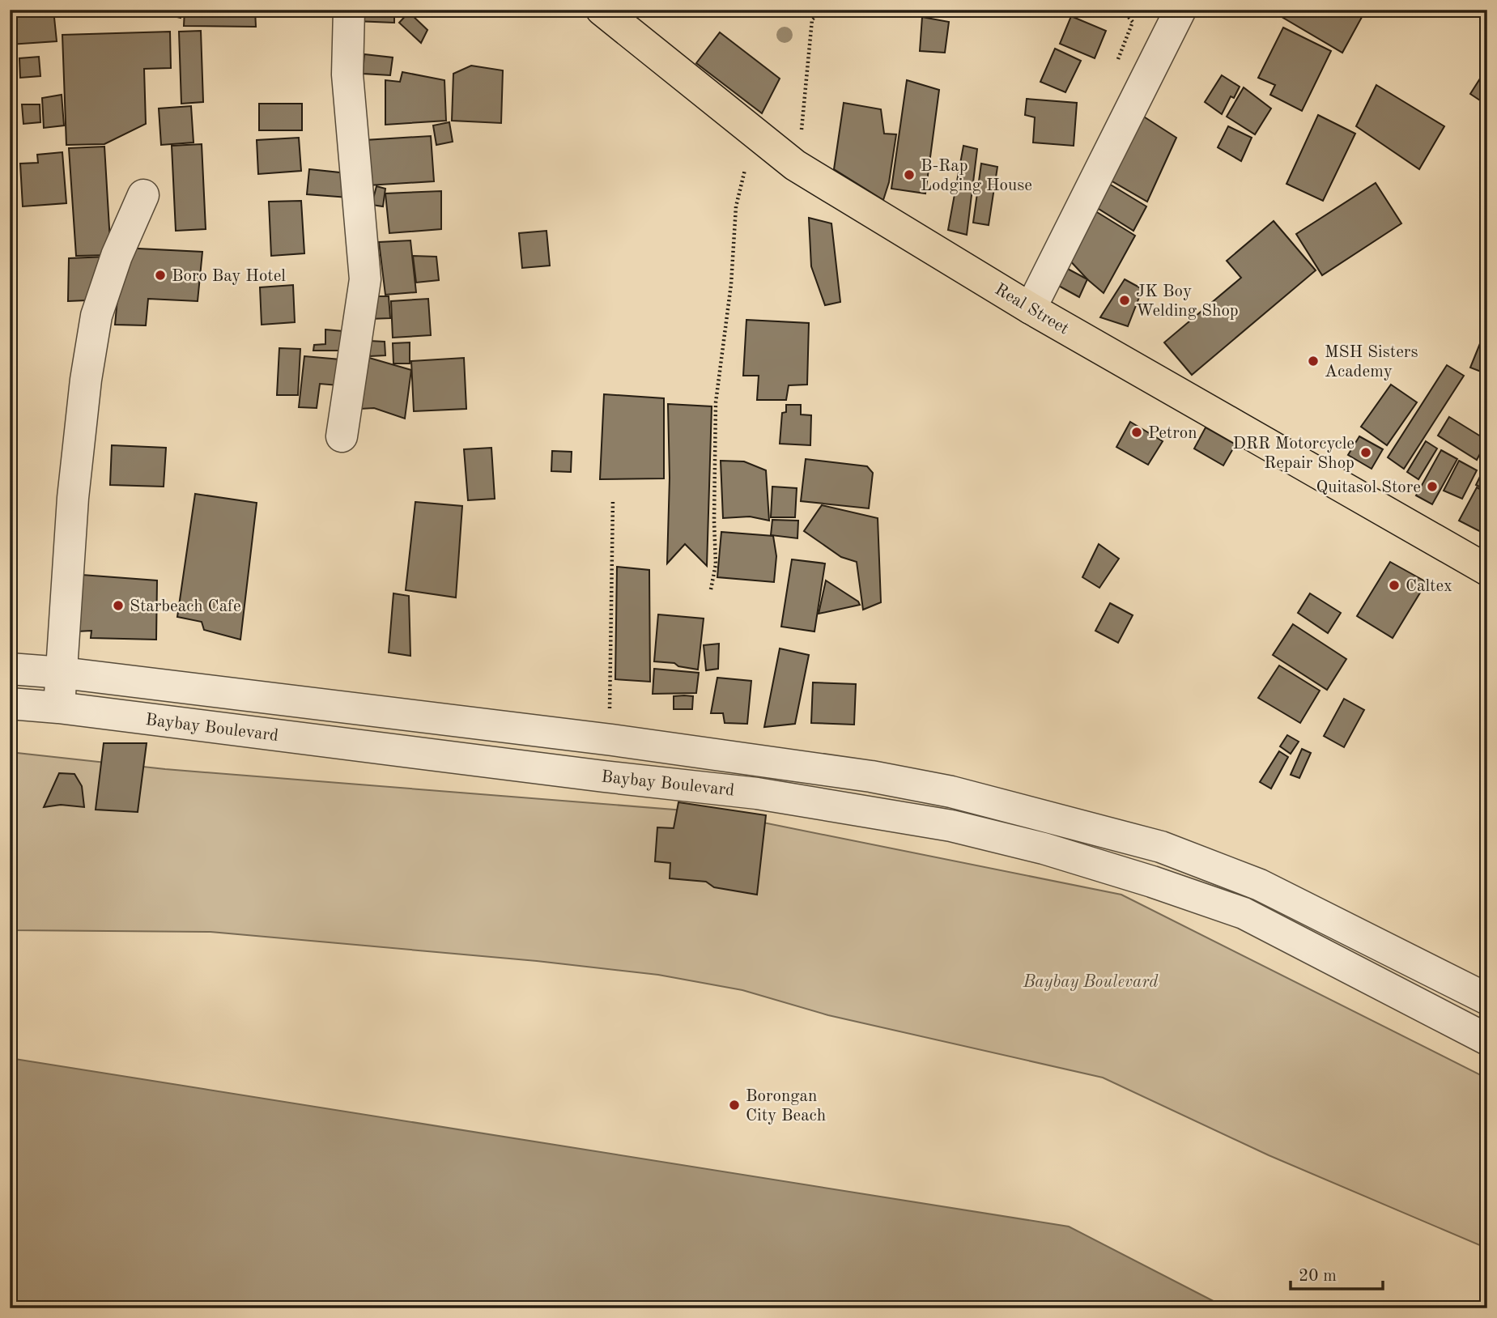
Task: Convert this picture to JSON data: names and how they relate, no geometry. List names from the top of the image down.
{
  "streets": {
    "main road": ["Real Street"],
    "street": ["Baybay Boulevard"]
  },
  "parks": ["Baybay Boulevard"],
  "places": [
    "B-Rap Lodging House",
    "Boro Bay Hotel",
    "JK Boy Welding Shop",
    "MSH Sisters Academy",
    "Petron",
    "DRR Motorcycle Repair Shop",
    "Quitasol Store",
    "Caltex",
    "Starbeach Cafe",
    "Borongan City Beach"
  ],
  "scale_bar": "20 m"
}
